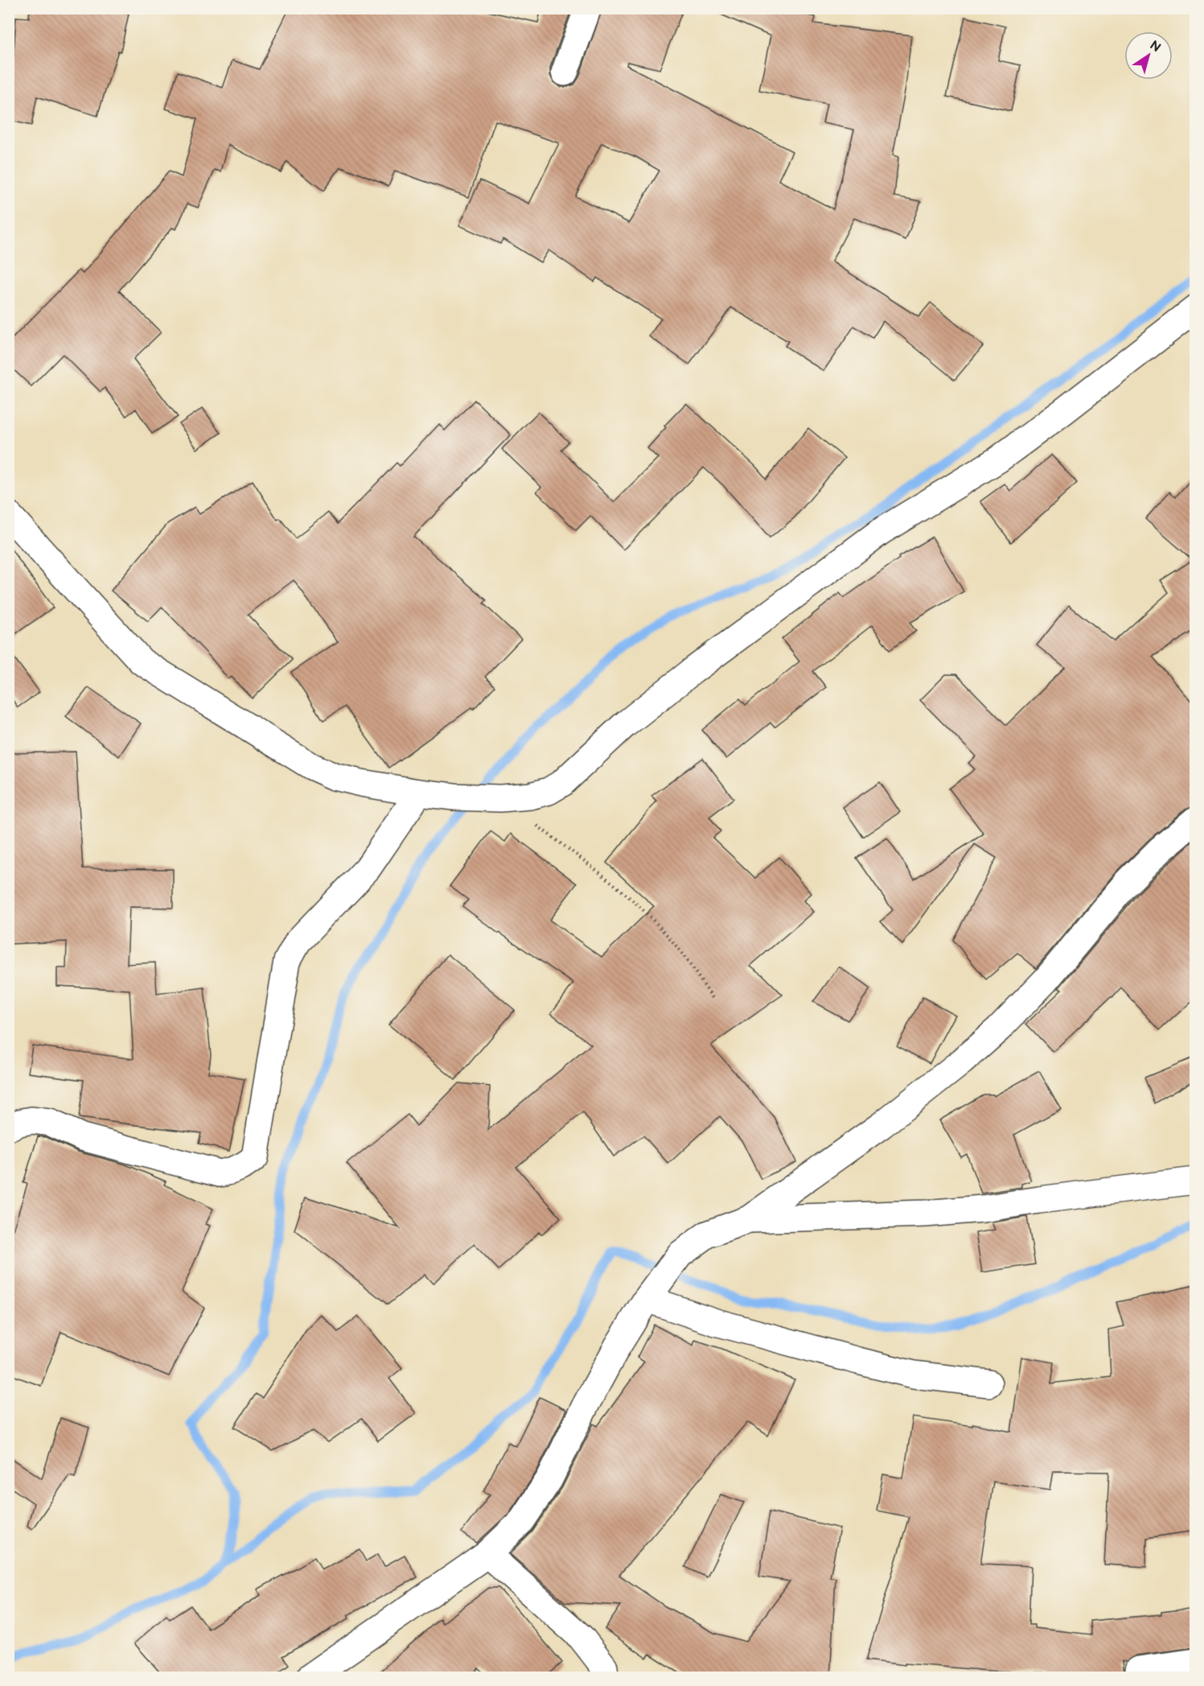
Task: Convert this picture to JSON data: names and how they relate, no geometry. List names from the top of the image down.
{
  "north": "top right"
}
